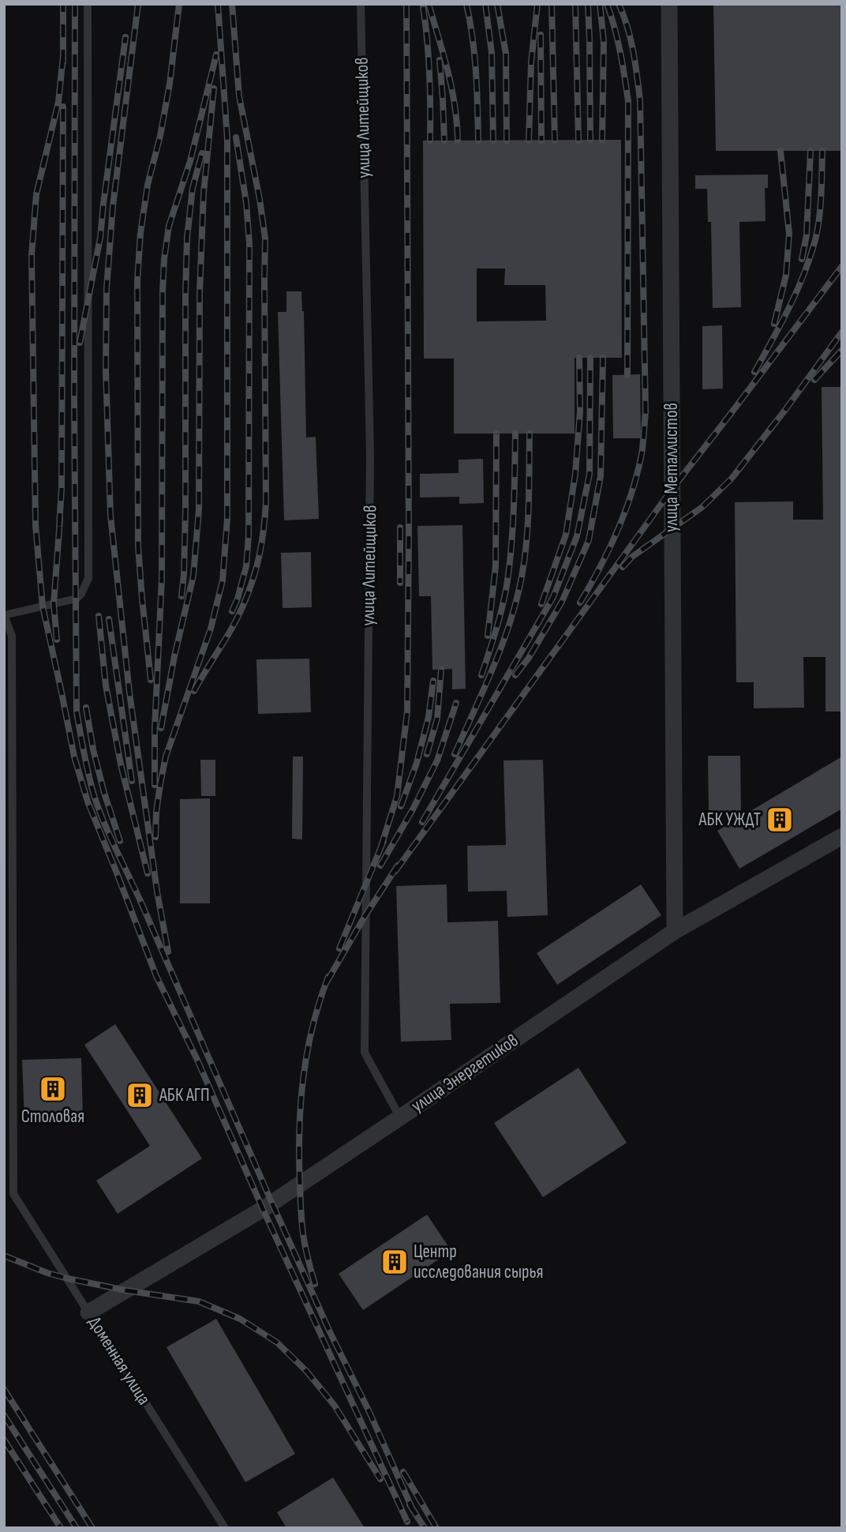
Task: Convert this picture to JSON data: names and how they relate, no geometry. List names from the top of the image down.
{
  "streets": {
    "street": ["улица Металлистов", "улица Энергетиков"],
    "lane": ["улица Литейщиков", "Доменная улица"]
  },
  "crossings": [
    ["улица Литейщиков", "улица Энергетиков"],
    ["улица Металлистов", "улица Энергетиков"],
    ["улица Энергетиков", "Доменная улица"]
  ],
  "places": {
    "building": [
      "АБК УЖДТ",
      "Столовая",
      "АБК АГП",
      "Центр исследования сырья"
    ]
  }
}
